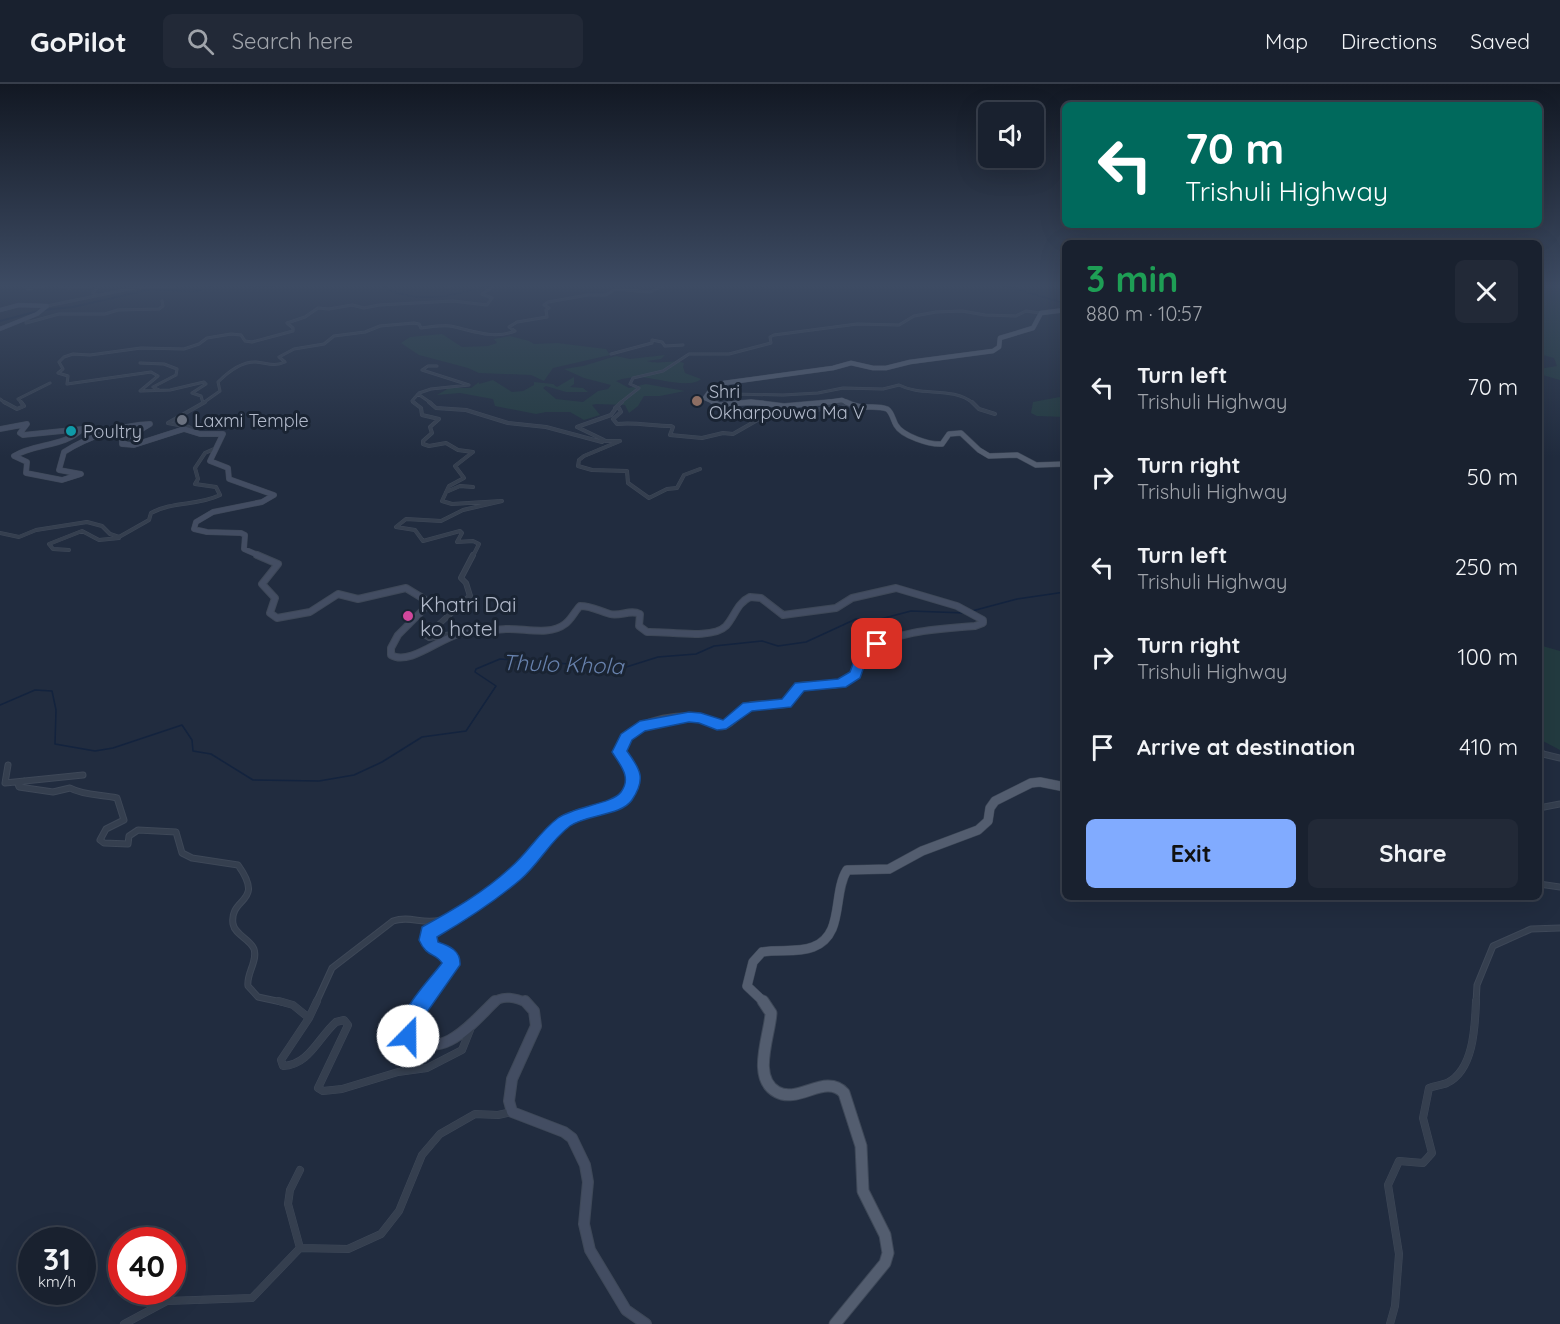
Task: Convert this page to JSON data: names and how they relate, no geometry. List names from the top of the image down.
{
  "water": ["Thulo Khola"],
  "places": [
    "Shri Okharpouwa Ma V",
    "Laxmi Temple",
    "Poultry",
    "Khatri Dai ko hotel"
  ],
  "page": {
    "header": "GoPilot",
    "search": "Search here",
    "nav": ["Map", "Directions", "Saved"],
    "turn": ["70 m", "Trishuli Highway"],
    "heading": ["3 min", "880 m · 10:57"],
    "list": [
      {
        "name": "Turn left",
        "note": "Trishuli Highway",
        "value": "70 m"
      },
      {
        "name": "Turn right",
        "note": "Trishuli Highway",
        "value": "50 m"
      },
      {
        "name": "Turn left",
        "note": "Trishuli Highway",
        "value": "250 m"
      },
      {
        "name": "Turn right",
        "note": "Trishuli Highway",
        "value": "100 m"
      },
      {
        "name": "Arrive at destination",
        "value": "410 m"
      }
    ],
    "buttons": ["Exit", "Share"],
    "speed": "31 km/h",
    "limit": "40"
  }
}
